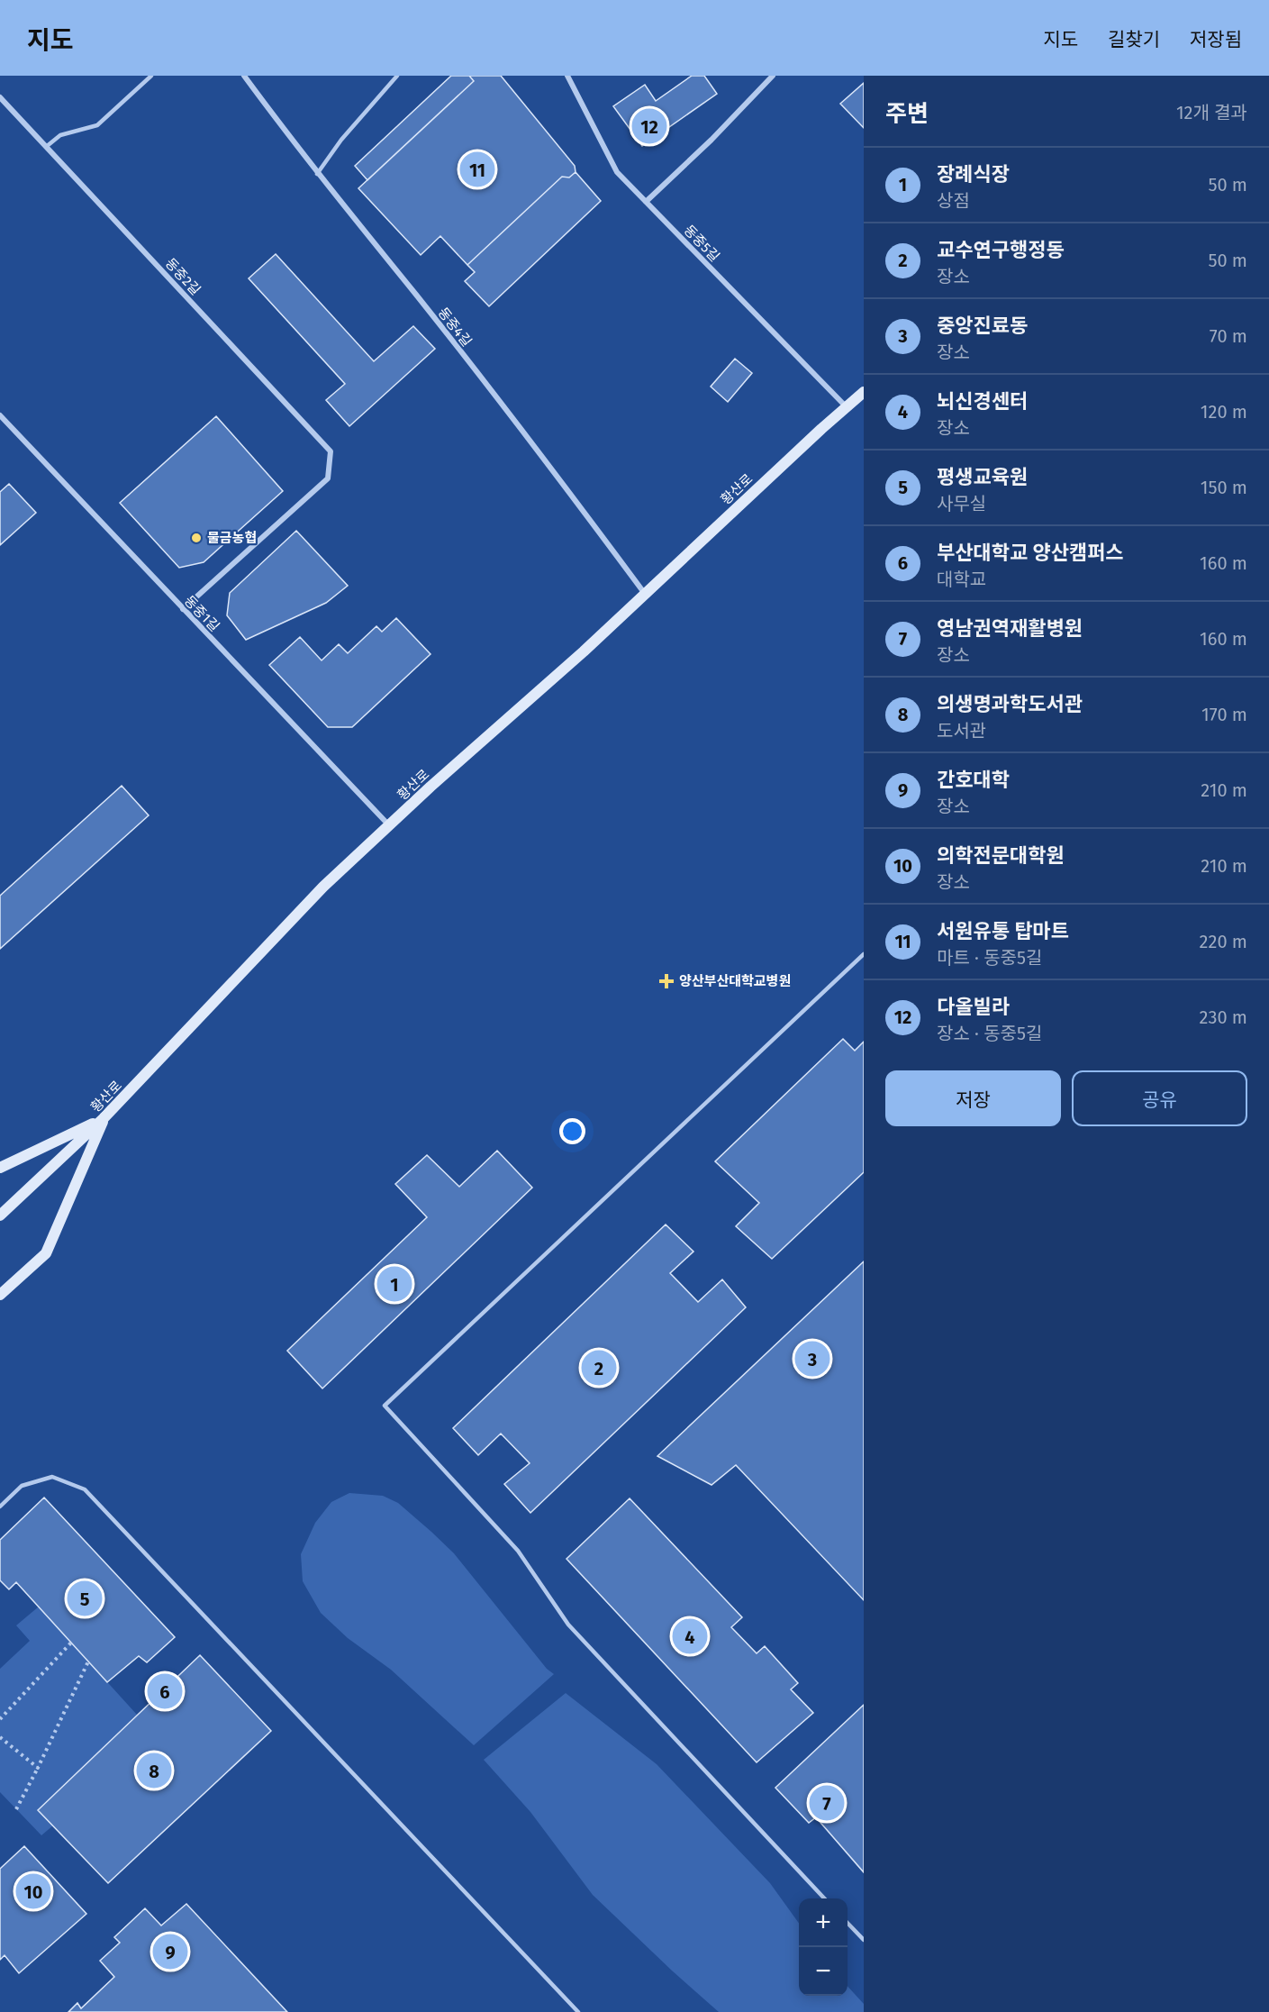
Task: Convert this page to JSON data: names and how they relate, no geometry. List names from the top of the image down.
{
  "streets": {
    "main road": ["황산로"],
    "street": [
      "동중5길",
      "동중2길",
      "동중4길",
      "동중1길"
    ]
  },
  "crossings": [
    ["동중5길", "황산로"],
    ["동중2길", "동중1길"],
    ["동중4길", "황산로"],
    ["황산로", "동중1길"]
  ],
  "places": {
    "other": ["물금농협"],
    "health": ["양산부산대학교병원"]
  },
  "page": {
    "header": "지도",
    "nav": ["지도", "길찾기", "저장됨"],
    "heading": ["주변", "12개 결과"],
    "pins": [
      "12",
      "11",
      "1",
      "3",
      "2",
      "5",
      "4",
      "6",
      "8",
      "7",
      "10",
      "9"
    ],
    "list": [
      {
        "mark": "1",
        "name": "장례식장",
        "note": "상점",
        "value": "50 m"
      },
      {
        "mark": "2",
        "name": "교수연구행정동",
        "note": "장소",
        "value": "50 m"
      },
      {
        "mark": "3",
        "name": "중앙진료동",
        "note": "장소",
        "value": "70 m"
      },
      {
        "mark": "4",
        "name": "뇌신경센터",
        "note": "장소",
        "value": "120 m"
      },
      {
        "mark": "5",
        "name": "평생교육원",
        "note": "사무실",
        "value": "150 m"
      },
      {
        "mark": "6",
        "name": "부산대학교 양산캠퍼스",
        "note": "대학교",
        "value": "160 m"
      },
      {
        "mark": "7",
        "name": "영남권역재활병원",
        "note": "장소",
        "value": "160 m"
      },
      {
        "mark": "8",
        "name": "의생명과학도서관",
        "note": "도서관",
        "value": "170 m"
      },
      {
        "mark": "9",
        "name": "간호대학",
        "note": "장소",
        "value": "210 m"
      },
      {
        "mark": "10",
        "name": "의학전문대학원",
        "note": "장소",
        "value": "210 m"
      },
      {
        "mark": "11",
        "name": "서원유통 탑마트",
        "note": "마트 · 동중5길",
        "value": "220 m"
      },
      {
        "mark": "12",
        "name": "다올빌라",
        "note": "장소 · 동중5길",
        "value": "230 m"
      }
    ],
    "buttons": ["저장", "공유"],
    "map_buttons": ["+", "−"]
  }
}
